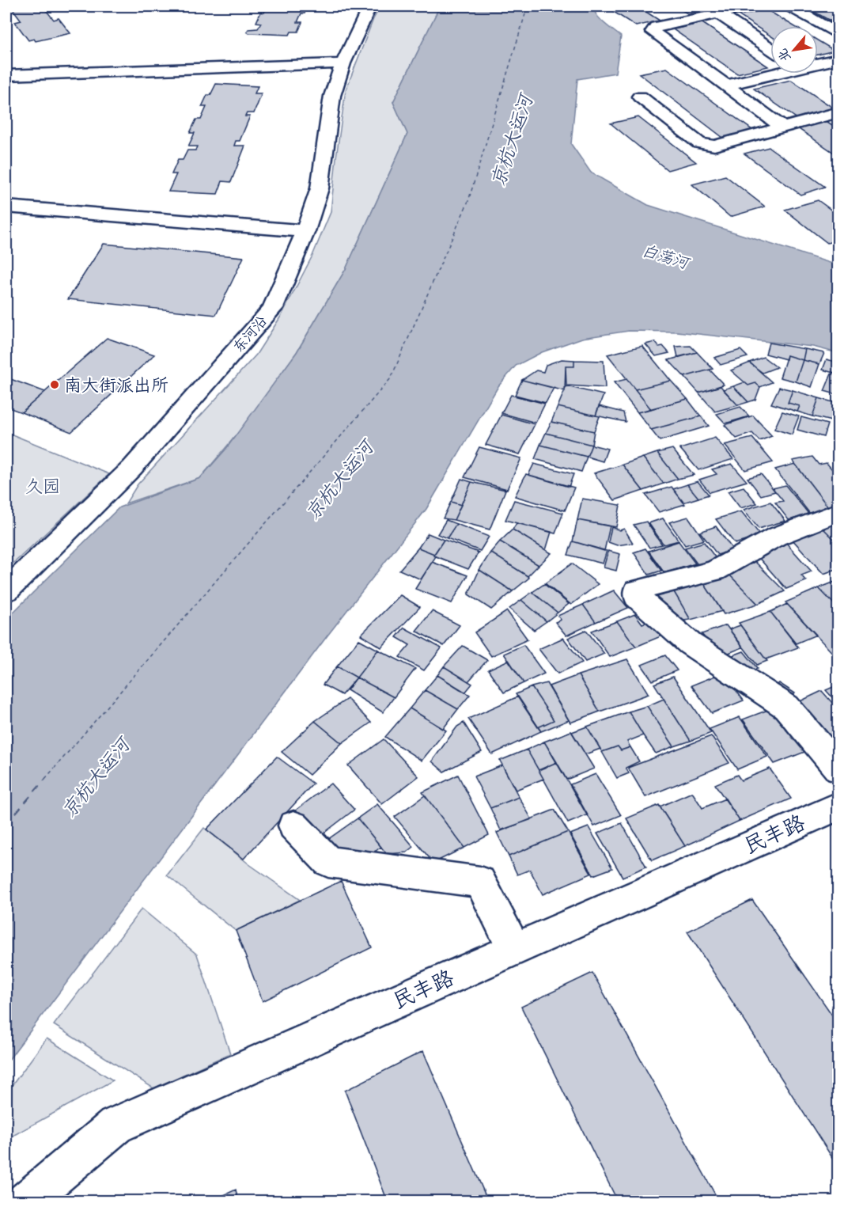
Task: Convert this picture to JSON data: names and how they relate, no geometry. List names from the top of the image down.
{
  "streets": {
    "street": ["东河沿", "民丰路"]
  },
  "water": ["京杭大运河", "白荡河"],
  "parks": ["久园"],
  "places": ["南大街派出所"],
  "north": "bottom left"
}
